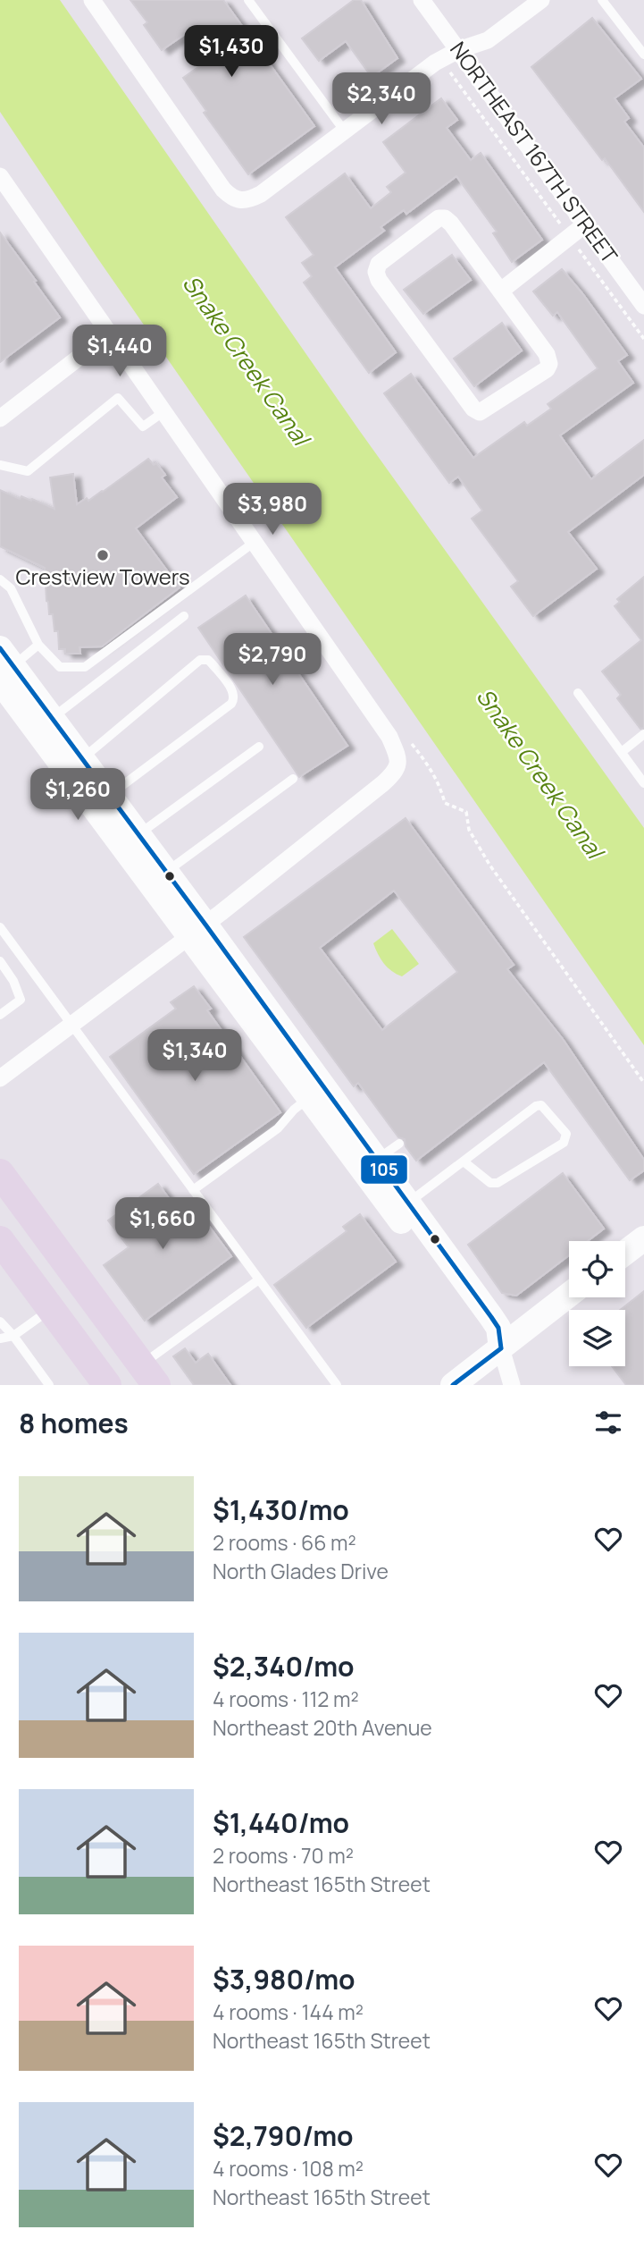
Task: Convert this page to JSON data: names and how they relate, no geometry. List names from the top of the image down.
{
  "streets": {
    "street": ["NORTHEAST 167TH STREET"]
  },
  "water": ["Snake Creek Canal"],
  "places": ["Crestview Towers"],
  "lines": ["transit line 105"],
  "page": {
    "price": [
      "$1,430",
      "$2,340",
      "$1,440",
      "$3,980",
      "$2,790",
      "$1,260",
      "$1,340",
      "$1,660"
    ],
    "heading": "8 homes",
    "list": [
      {
        "name": "$1,430/mo",
        "note": "2 rooms · 66 m² · North Glades Drive"
      },
      {
        "name": "$2,340/mo",
        "note": "4 rooms · 112 m² · Northeast 20th Avenue"
      },
      {
        "name": "$1,440/mo",
        "note": "2 rooms · 70 m² · Northeast 165th Street"
      },
      {
        "name": "$3,980/mo",
        "note": "4 rooms · 144 m² · Northeast 165th Street"
      },
      {
        "name": "$2,790/mo",
        "note": "4 rooms · 108 m² · Northeast 165th Street"
      }
    ]
  }
}
